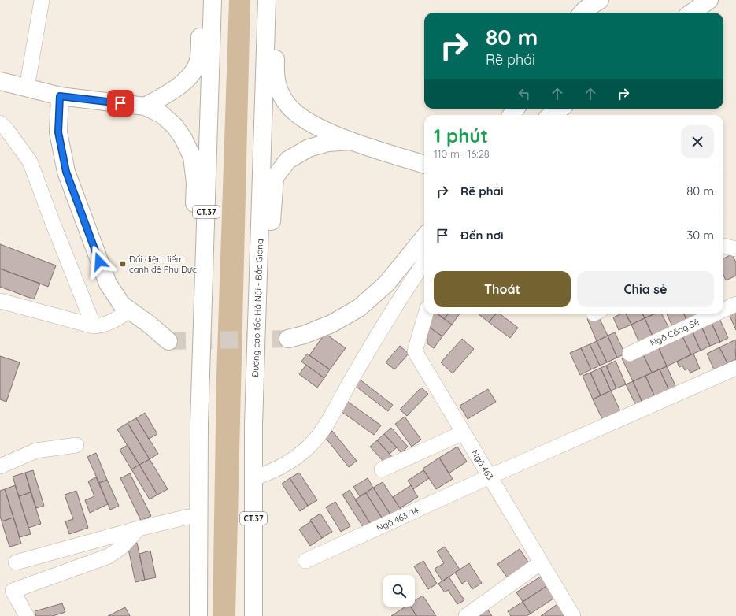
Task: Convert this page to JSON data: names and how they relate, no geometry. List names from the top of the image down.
{
  "streets": {
    "main road": ["CT.37", "Đường cao tốc Hà Nội - Bắc Giang"],
    "street": ["Ngõ Cống Sẻ", "Ngõ 463", "Ngõ 463/14"]
  },
  "crossings": [
    ["Ngõ 463", "Ngõ 463/14"]
  ],
  "places": {
    "transit": ["Đối diện điếm canh đê Phù Dực"]
  },
  "page": {
    "turn": ["80 m", "Rẽ phải"],
    "heading": ["1 phút", "110 m · 16:28"],
    "list": [
      {
        "name": "Rẽ phải",
        "value": "80 m"
      },
      {
        "name": "Đến nơi",
        "value": "30 m"
      }
    ],
    "buttons": ["Thoát", "Chia sẻ"]
  }
}
